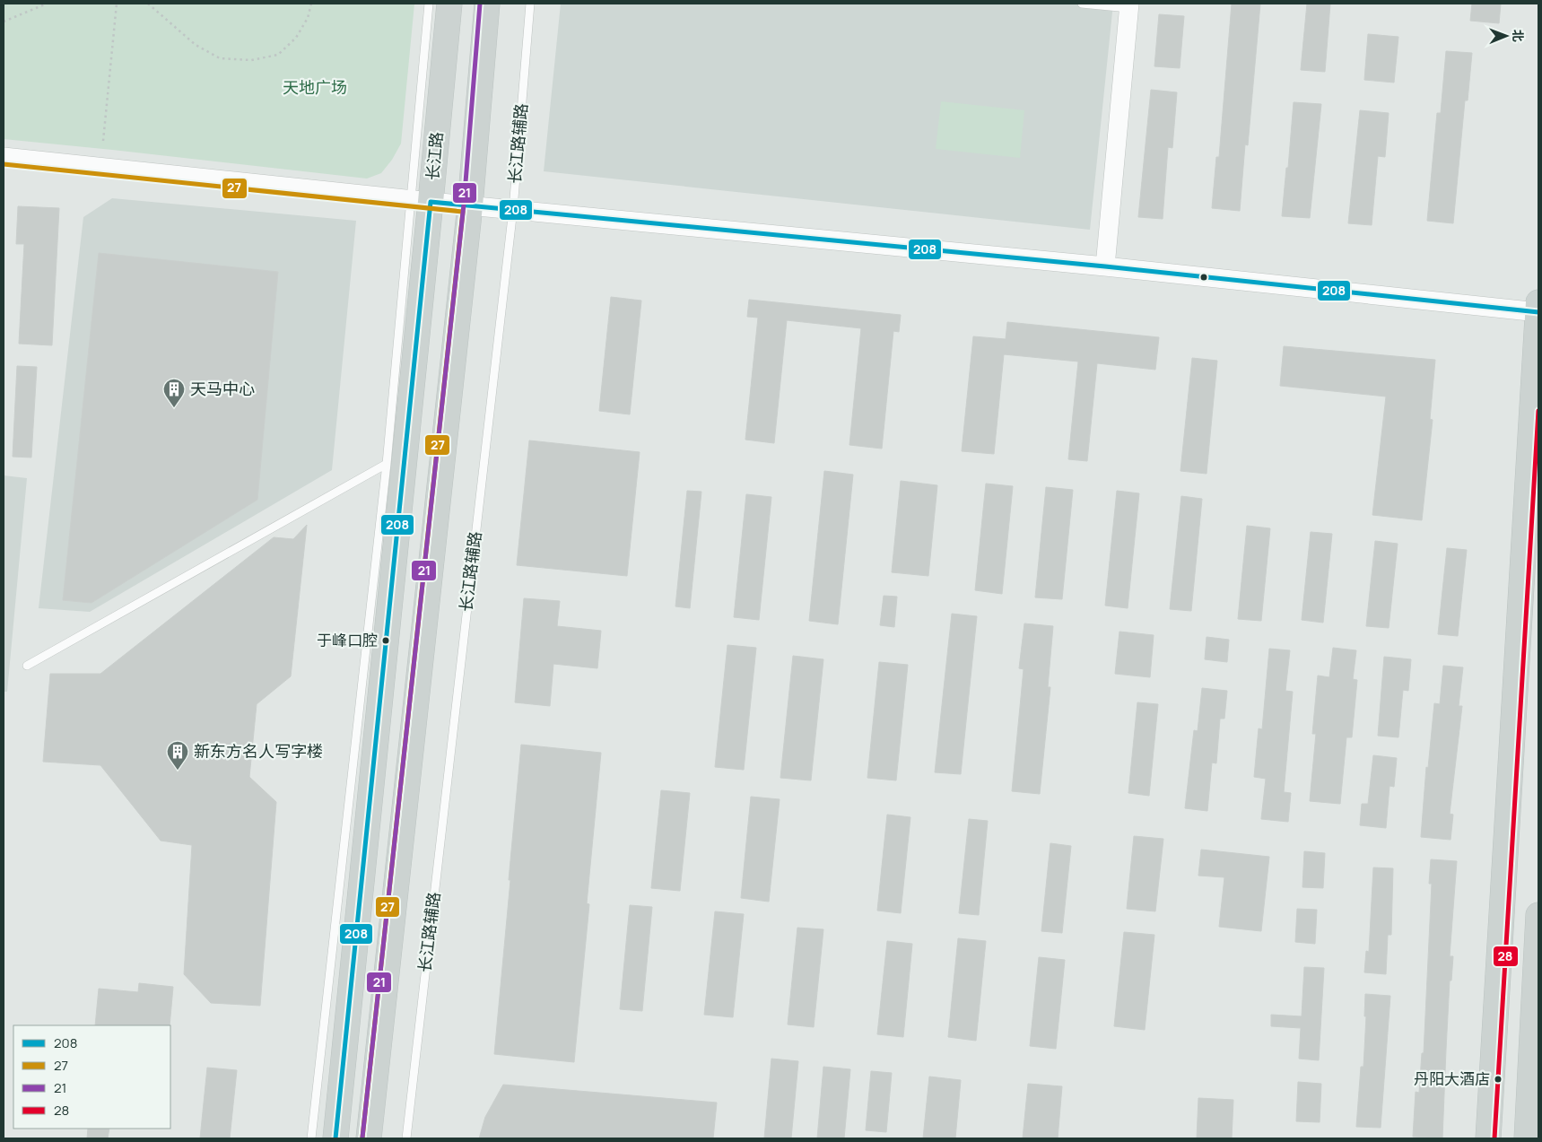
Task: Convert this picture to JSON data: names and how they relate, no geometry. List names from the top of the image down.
{
  "streets": {
    "main road": ["长江路"],
    "lane": ["长江路辅路"]
  },
  "parks": ["天地广场"],
  "places": {
    "building": ["天马中心", "新东方名人写字楼"],
    "other": ["于峰口腔", "丹阳大酒店"]
  },
  "lines": [
    "transit line 21",
    "transit line 27",
    "transit line 208",
    "transit line 28"
  ],
  "legend": [
    "208",
    "27",
    "21",
    "28"
  ],
  "north": "right"
}
